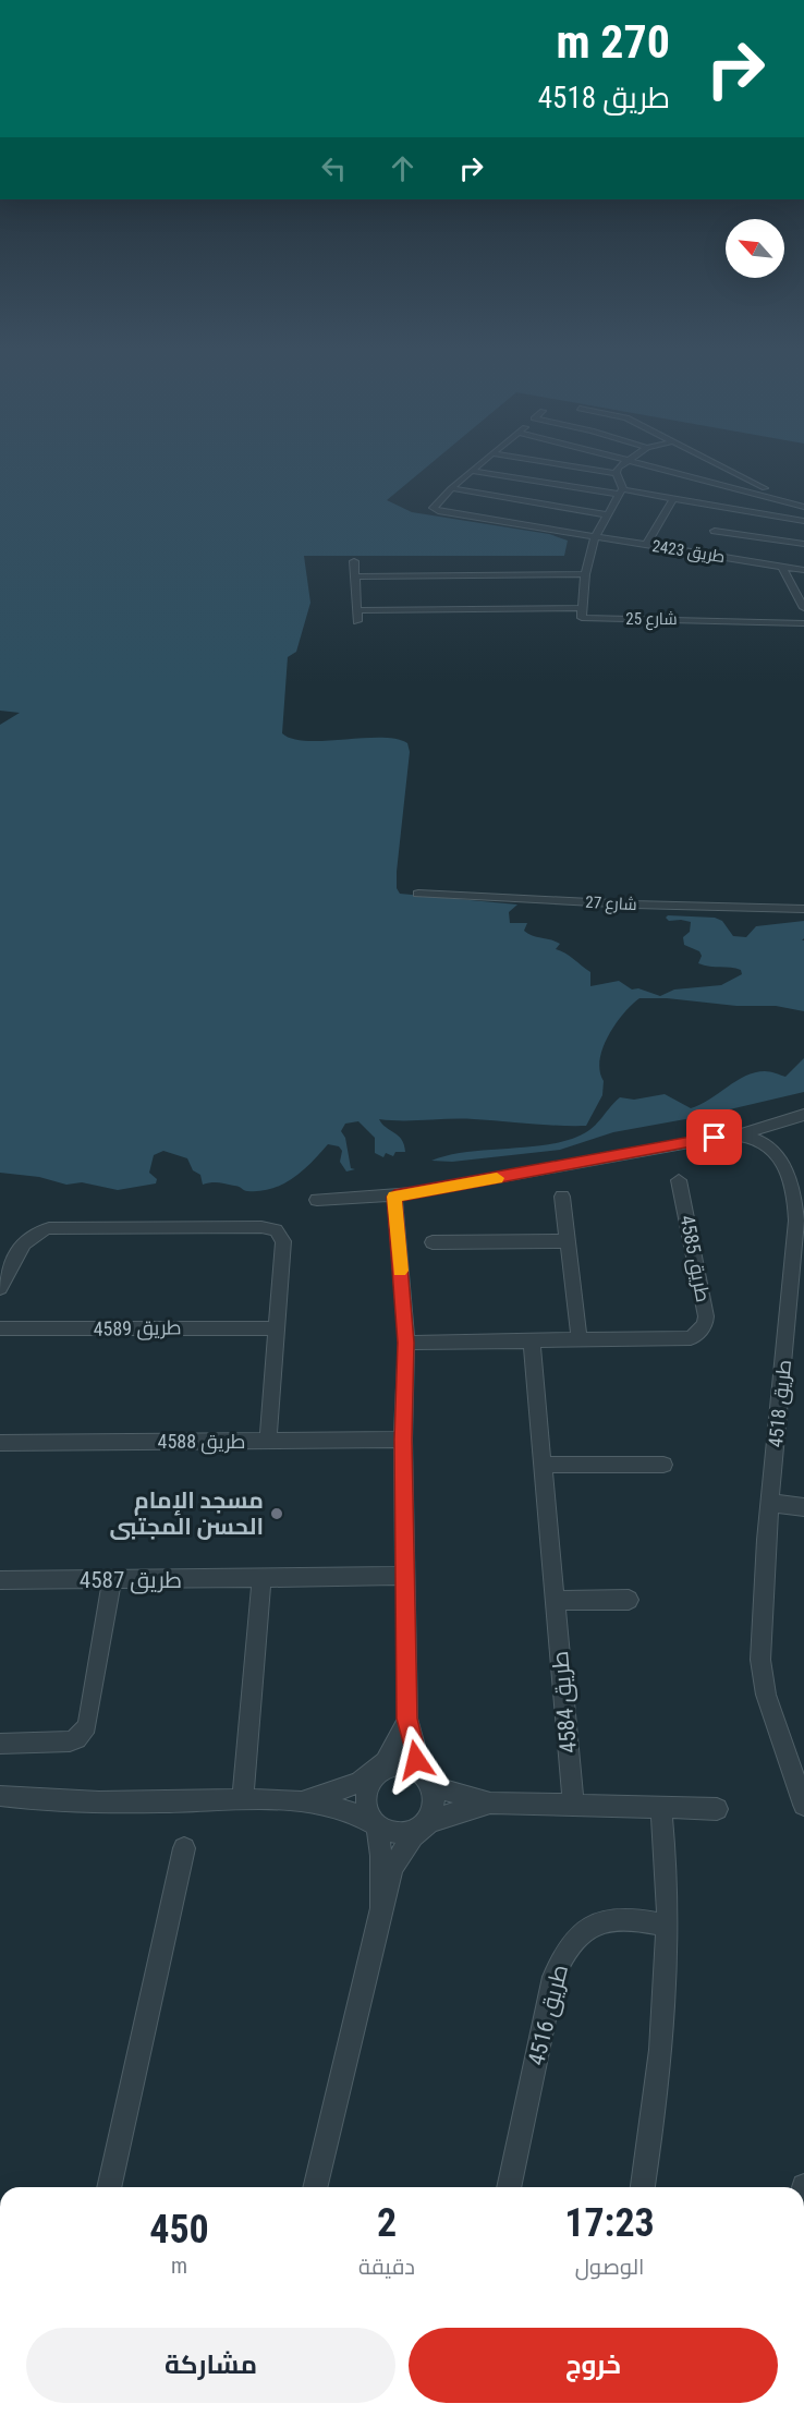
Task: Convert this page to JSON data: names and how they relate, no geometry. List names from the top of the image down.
{
  "streets": {
    "street": [
      "طريق 2423",
      "شارع 25",
      "شارع 27",
      "طريق 4585",
      "طريق 4589",
      "طريق 4518",
      "طريق 4588",
      "طريق 4587",
      "طريق 4584",
      "طريق 4516"
    ]
  },
  "crossings": [
    ["طريق 4585", "طريق 4584"]
  ],
  "places": ["مسجد الإمام الحسن المجتبى"],
  "north": "top left",
  "page": {
    "turn": ["270 m", "طريق 4518"],
    "eta": [
      "17:23",
      "الوصول",
      "2",
      "دقيقة",
      "450",
      "m"
    ],
    "buttons": ["خروج", "مشاركة"]
  }
}
